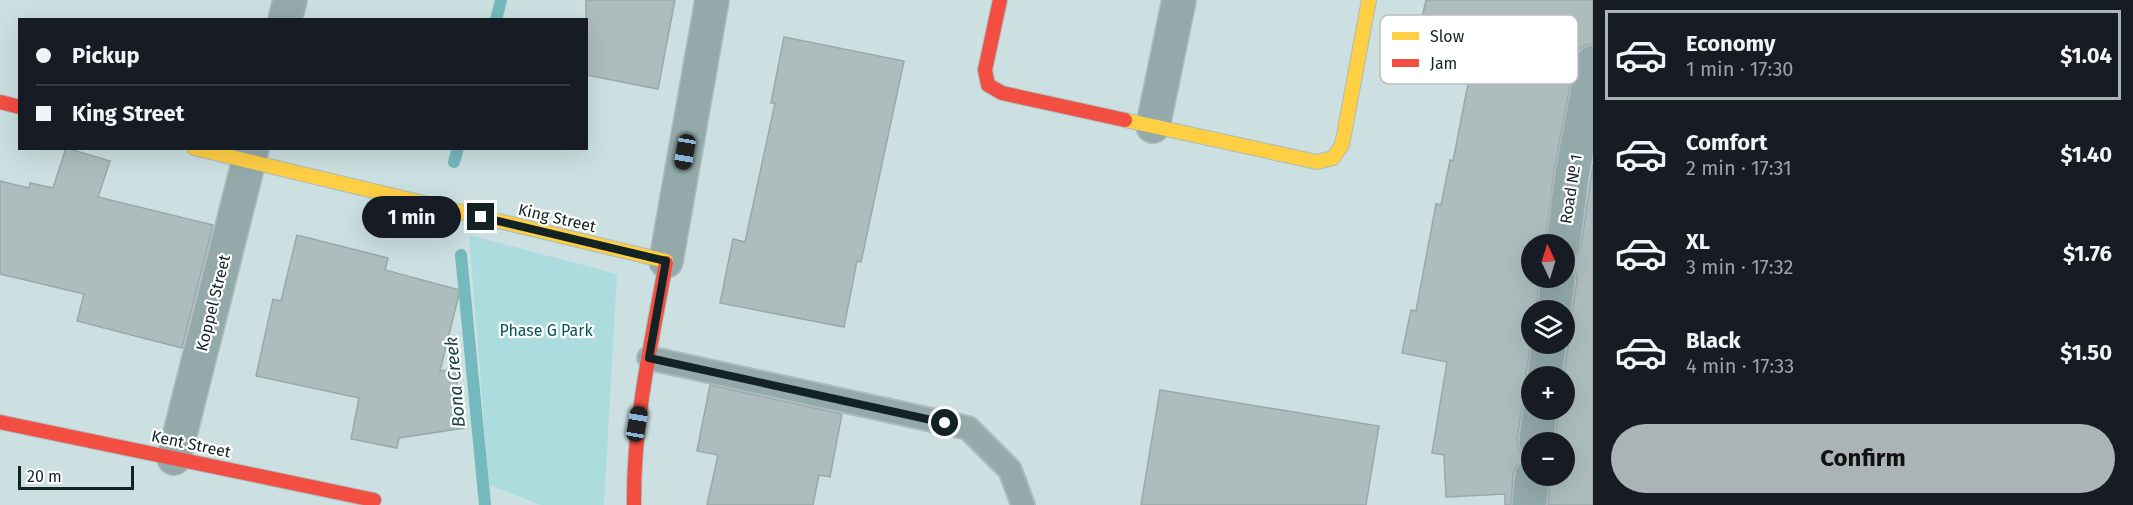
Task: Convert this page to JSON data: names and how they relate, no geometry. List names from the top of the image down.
{
  "streets": {
    "street": [
      "Road № 1",
      "King Street",
      "Koppel Street",
      "Kent Street"
    ]
  },
  "crossings": [
    ["King Street", "Koppel Street"],
    ["Koppel Street", "Kent Street"]
  ],
  "water": ["Bona Creek"],
  "parks": ["Phase G Park"],
  "legend": ["Slow", "Jam"],
  "scale_bar": "20 m",
  "north": "top",
  "page": {
    "list": [
      {
        "name": "Economy",
        "note": "1 min · 17:30",
        "value": "$1.04"
      },
      {
        "name": "Comfort",
        "note": "2 min · 17:31",
        "value": "$1.40"
      },
      {
        "name": "XL",
        "note": "3 min · 17:32",
        "value": "$1.76"
      },
      {
        "name": "Black",
        "note": "4 min · 17:33",
        "value": "$1.50"
      }
    ],
    "banner": ["Pickup", "King Street"],
    "bubble": "1 min",
    "map_buttons": ["+", "−"],
    "buttons": "Confirm",
    "scale": "20 m"
  }
}
